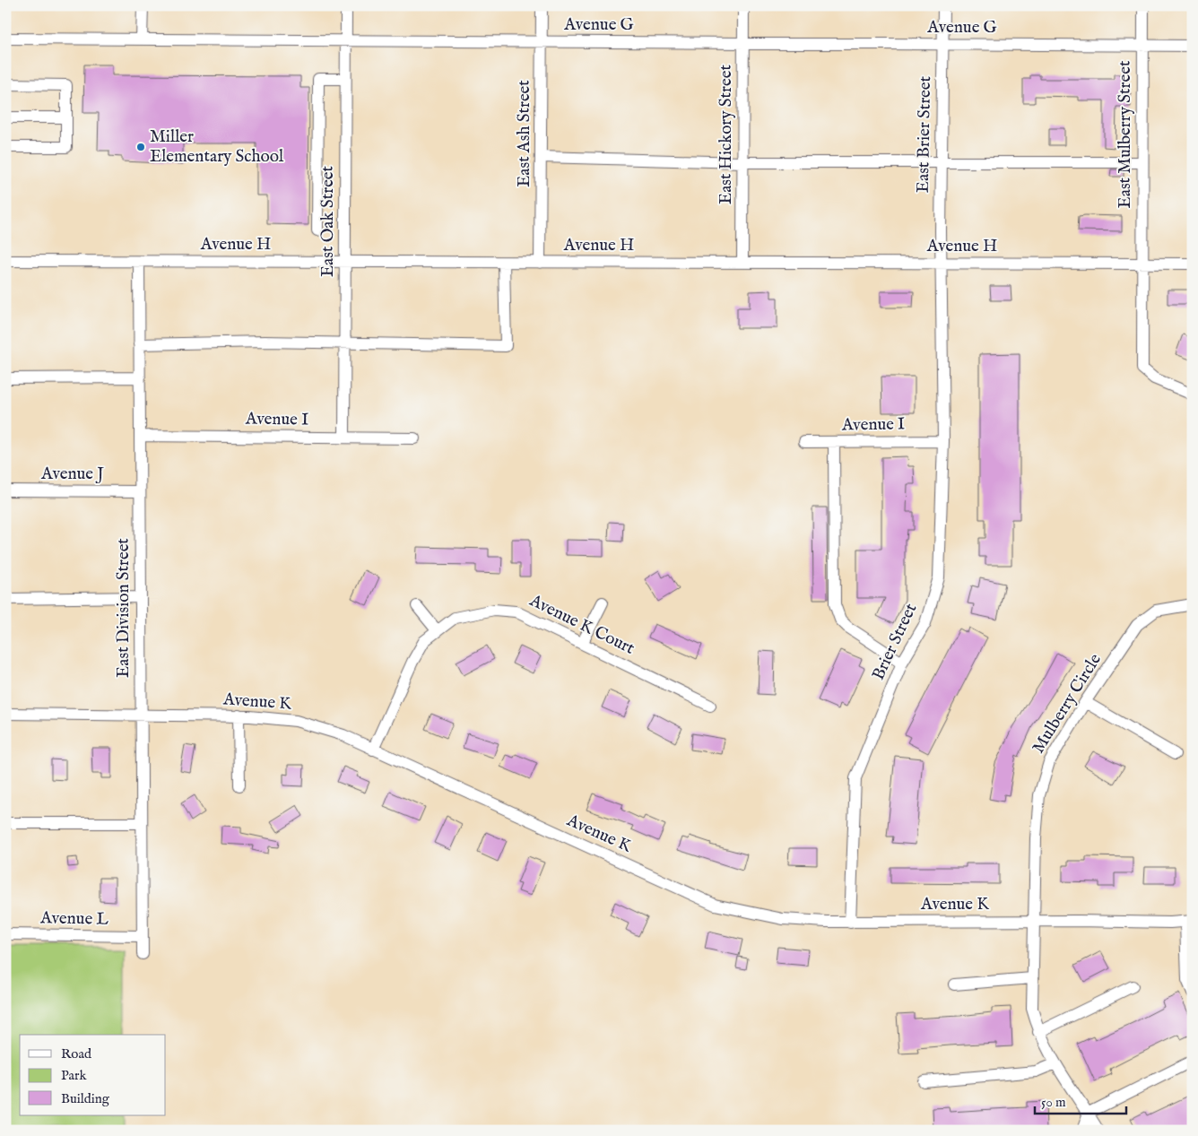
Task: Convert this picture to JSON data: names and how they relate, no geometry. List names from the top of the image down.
{
  "streets": {
    "street": [
      "Avenue G",
      "East Ash Street",
      "East Hickory Street",
      "East Brier Street",
      "East Mulberry Street",
      "East Oak Street",
      "Avenue H",
      "Avenue I",
      "Avenue J",
      "East Division Street",
      "Avenue K Court",
      "Brier Street",
      "Avenue K",
      "Mulberry Circle",
      "Avenue L"
    ]
  },
  "crossings": [
    ["Avenue G", "East Ash Street"],
    ["Avenue G", "East Hickory Street"],
    ["Avenue G", "East Brier Street"],
    ["Avenue G", "East Mulberry Street"],
    ["Avenue G", "East Oak Street"],
    ["East Ash Street", "Avenue H"],
    ["East Hickory Street", "Avenue H"],
    ["East Brier Street", "Avenue H"],
    ["East Brier Street", "Brier Street"],
    ["East Mulberry Street", "Avenue H"],
    ["East Oak Street", "Avenue H"],
    ["East Oak Street", "Avenue I"],
    ["Avenue H", "East Division Street"],
    ["Avenue H", "Brier Street"],
    ["Avenue I", "East Division Street"],
    ["Avenue I", "Brier Street"],
    ["Avenue J", "East Division Street"],
    ["East Division Street", "Avenue K"],
    ["East Division Street", "Avenue L"],
    ["Avenue K Court", "Avenue K"],
    ["Brier Street", "Avenue K"],
    ["Avenue K", "Mulberry Circle"]
  ],
  "places": ["Miller Elementary School"],
  "legend": ["Road", "Park", "Building"],
  "scale_bar": "50 m"
}
